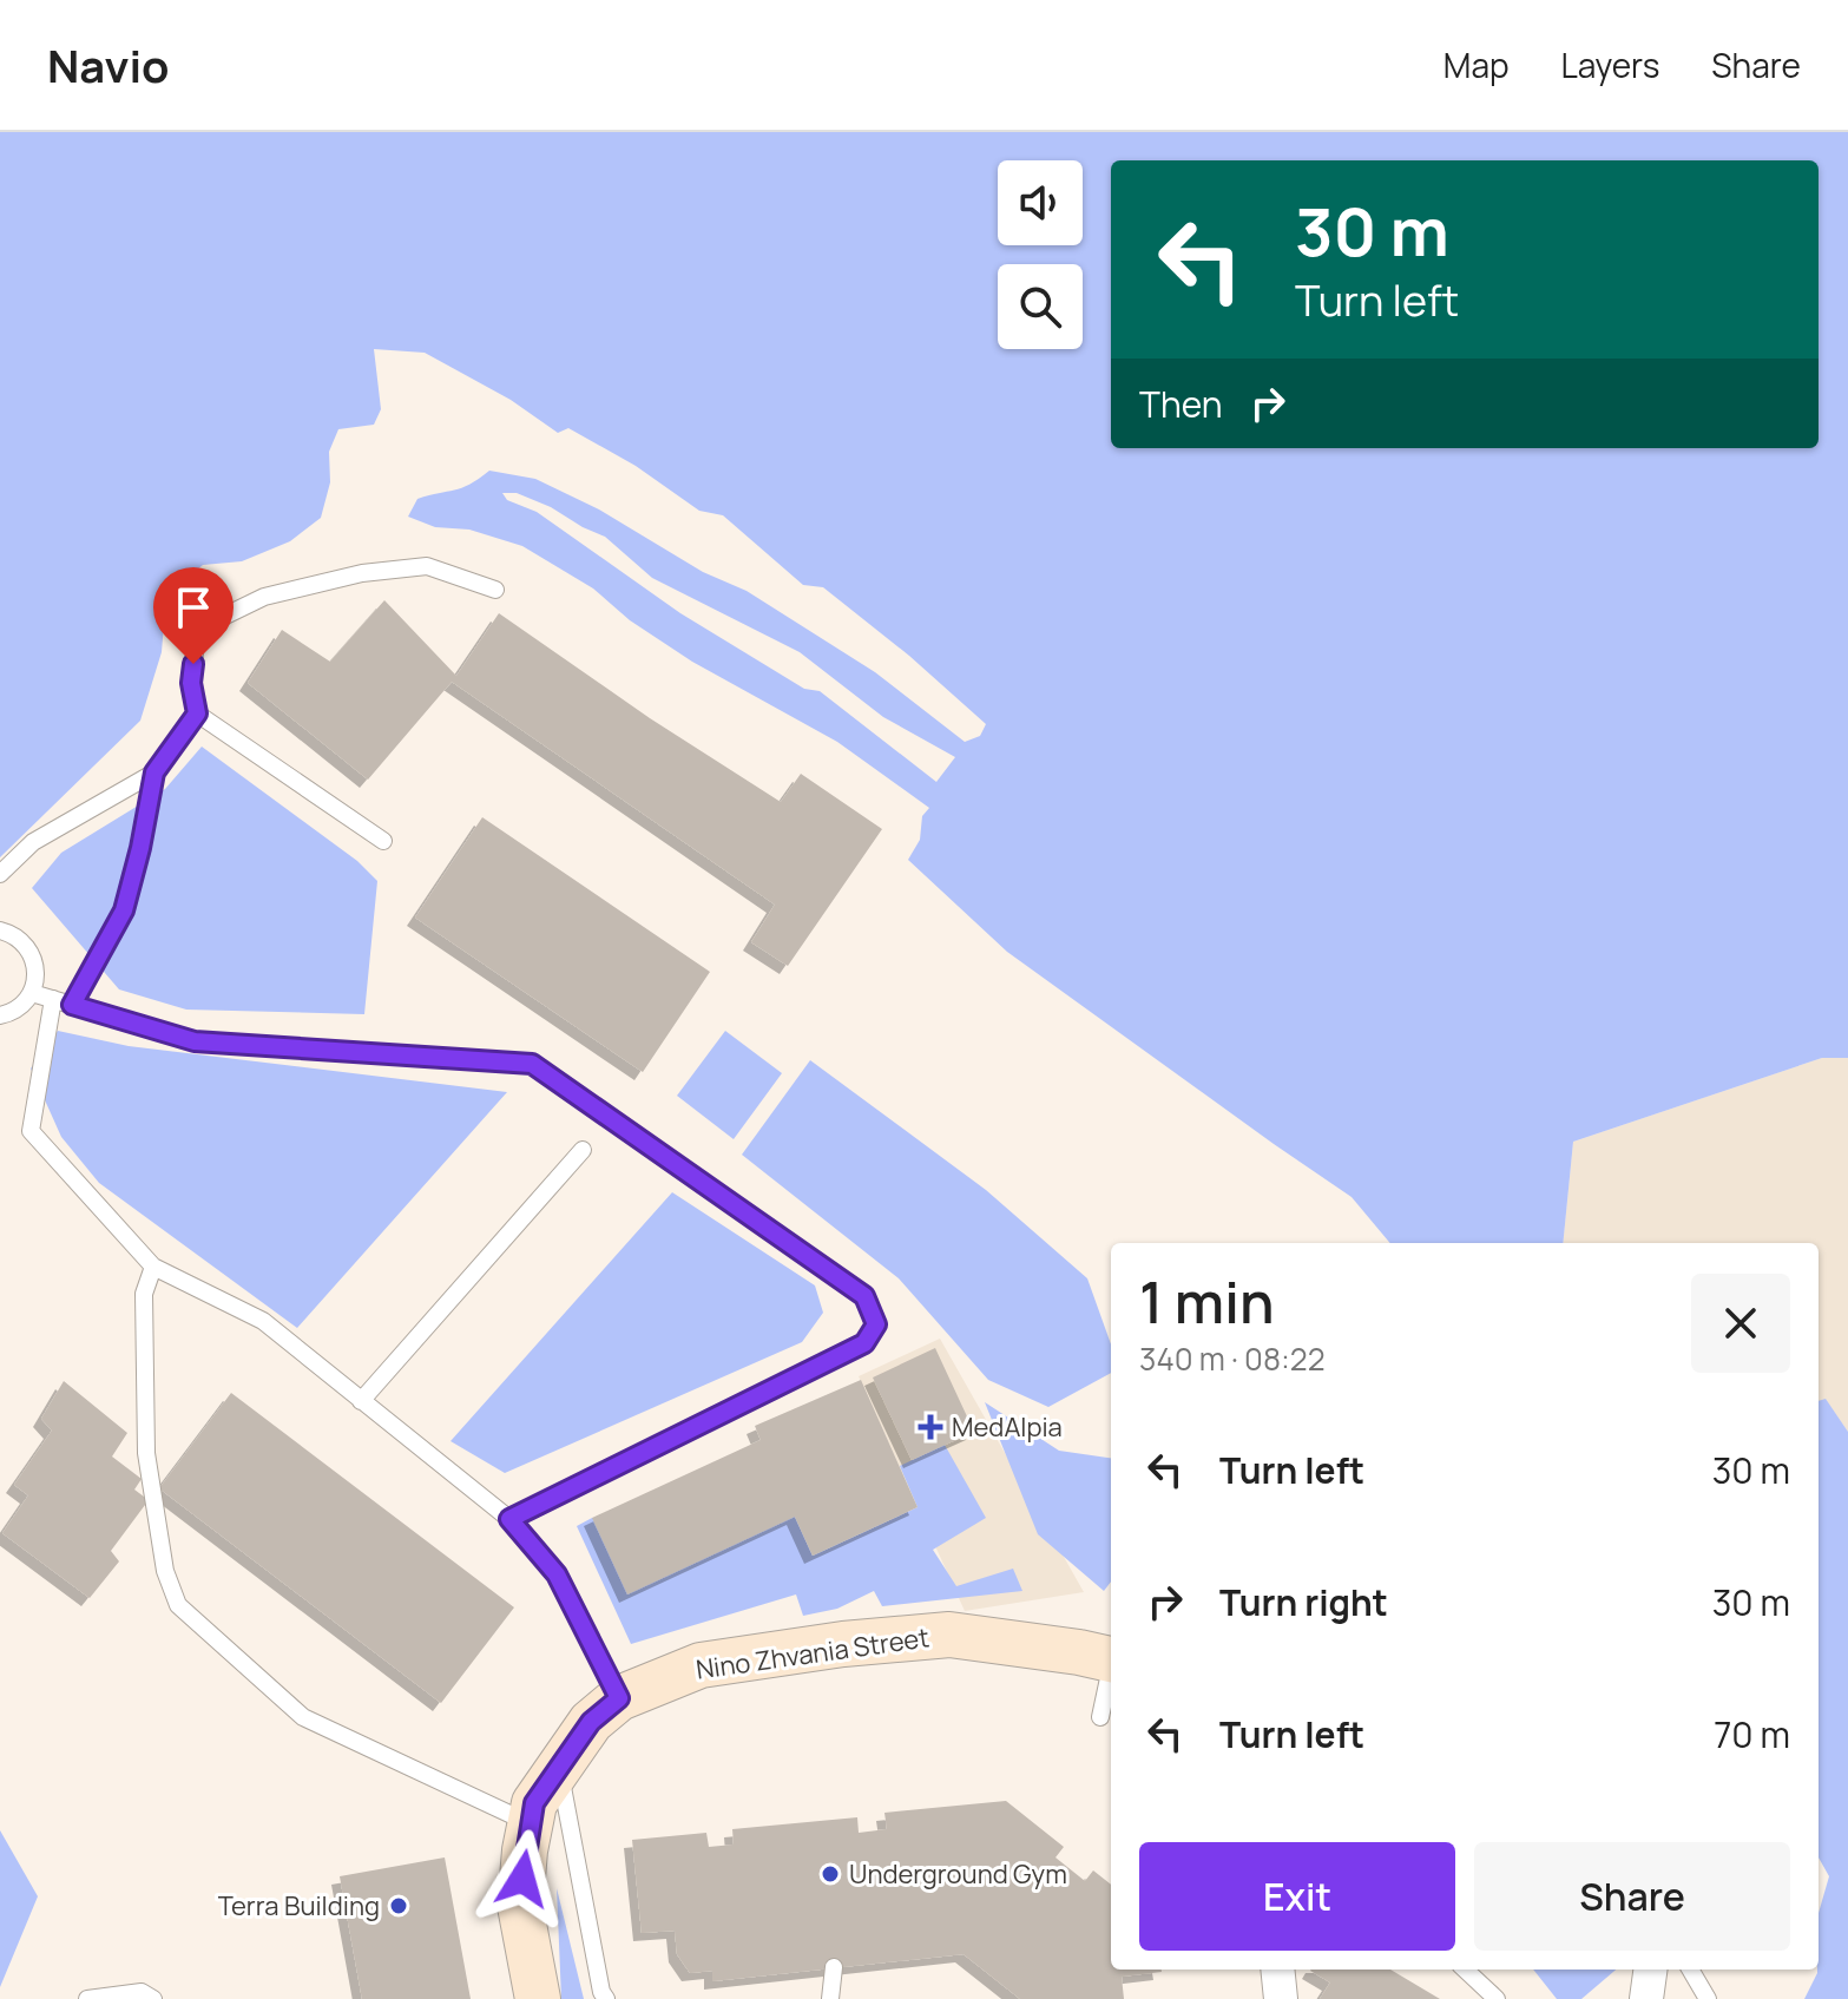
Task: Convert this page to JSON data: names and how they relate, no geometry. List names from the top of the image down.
{
  "streets": {
    "street": ["Nino Zhvania Street"]
  },
  "places": {
    "health": ["MedAlpia"],
    "other": ["Underground Gym", "Terra Building"]
  },
  "page": {
    "header": "Navio",
    "nav": ["Map", "Layers", "Share"],
    "turn": ["30 m", "Turn left"],
    "then": "Then",
    "heading": ["1 min", "340 m · 08:22"],
    "list": [
      {
        "name": "Turn left",
        "value": "30 m"
      },
      {
        "name": "Turn right",
        "value": "30 m"
      },
      {
        "name": "Turn left",
        "value": "70 m"
      }
    ],
    "buttons": ["Exit", "Share"]
  }
}
